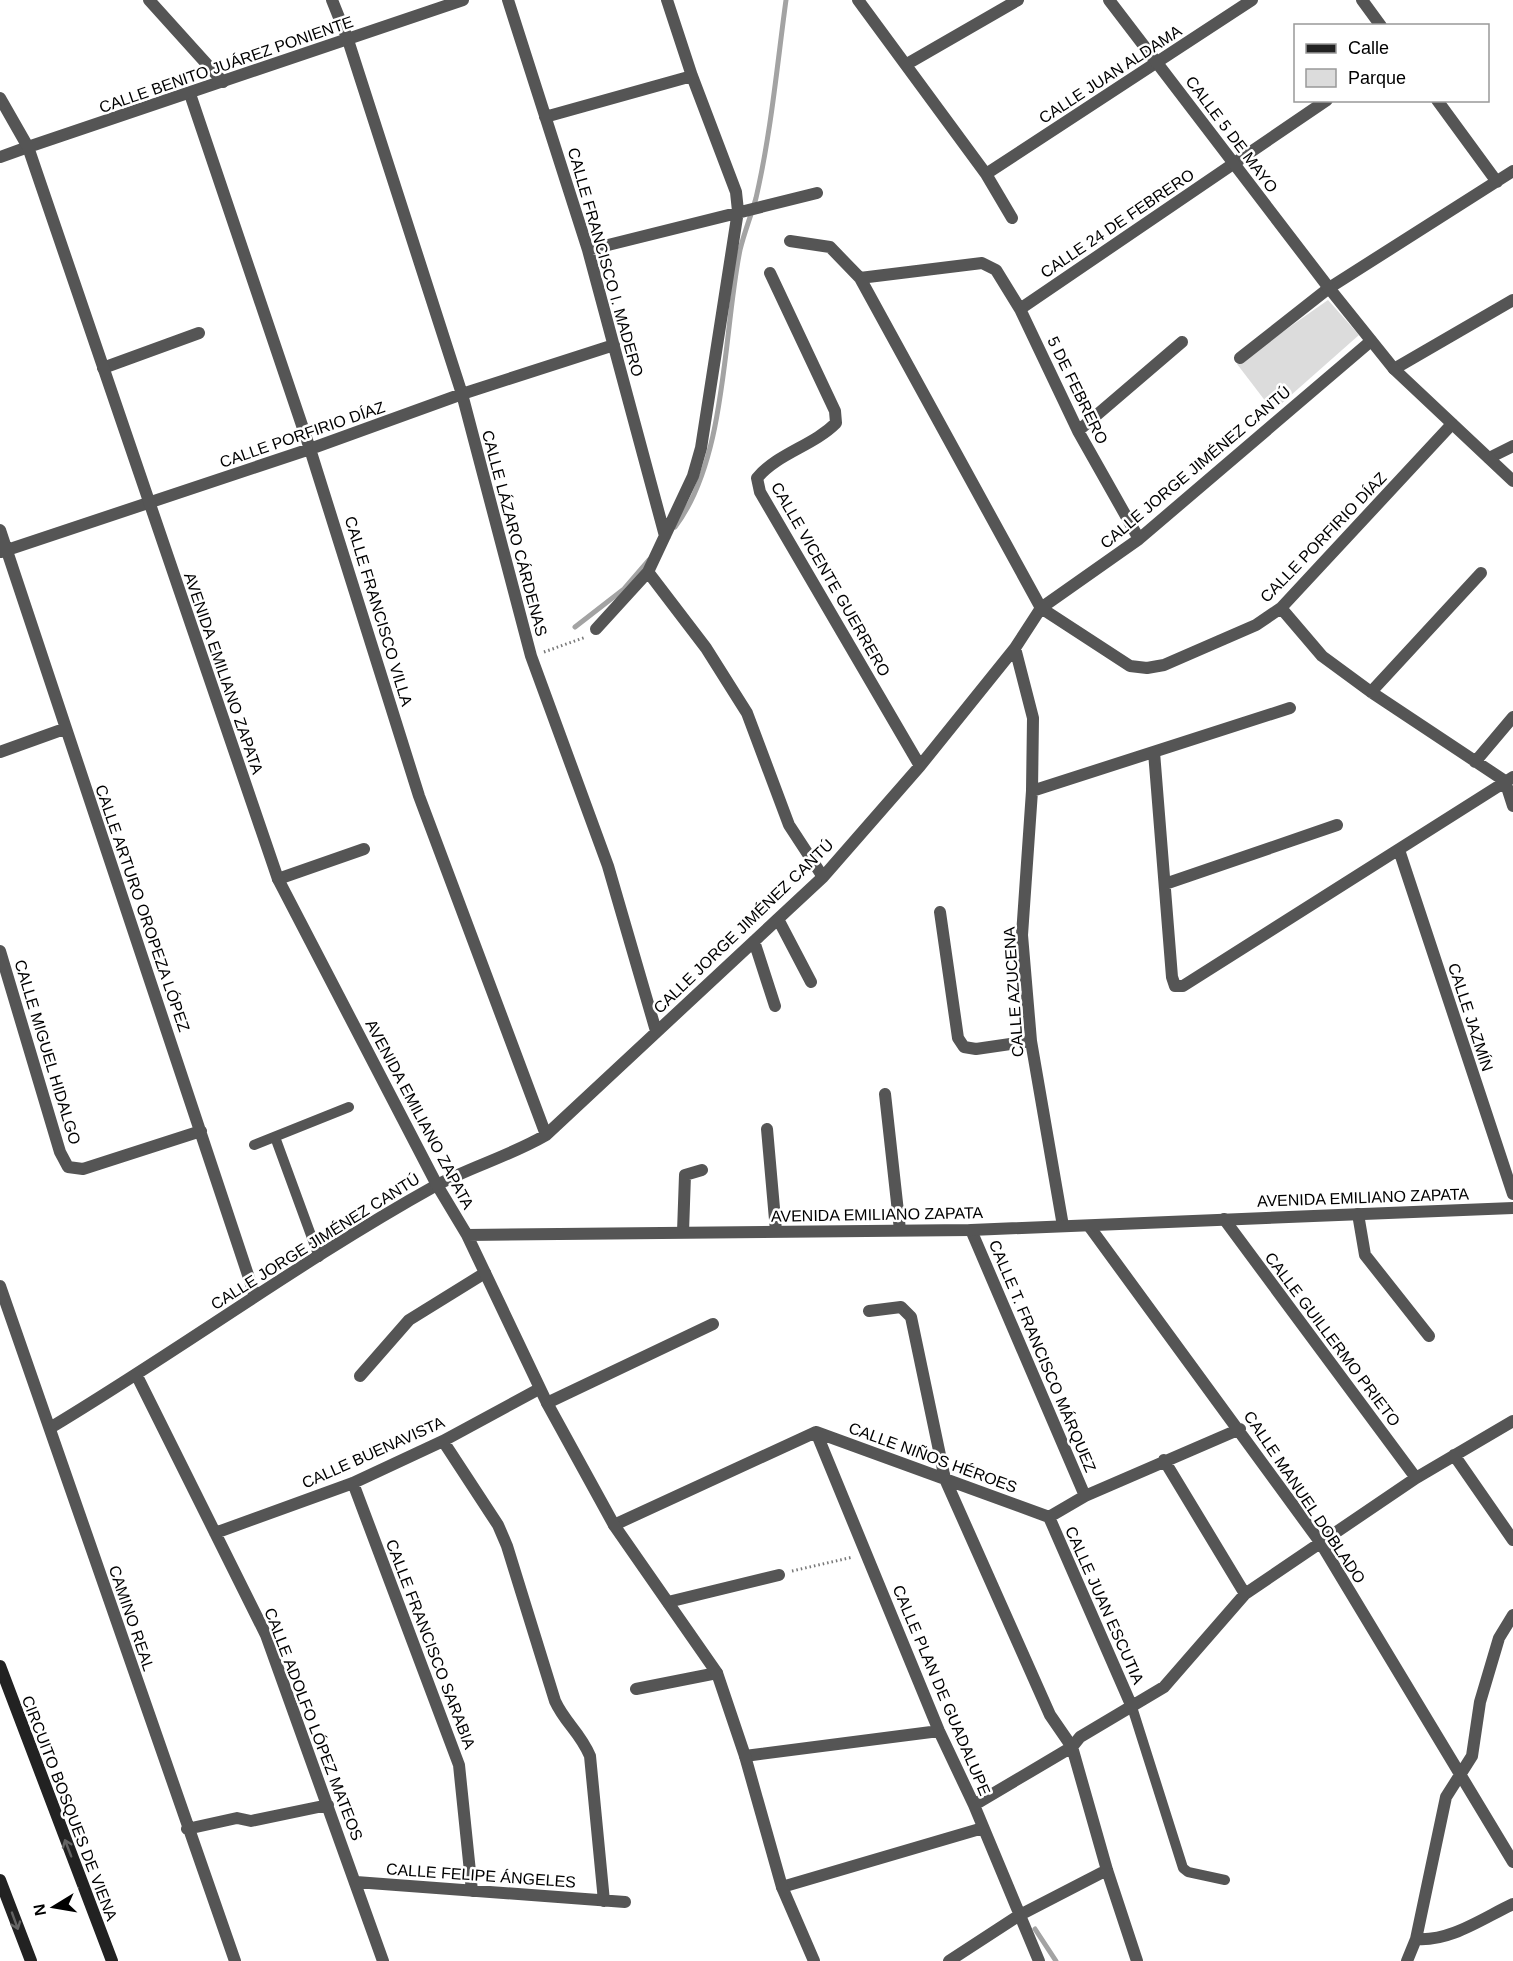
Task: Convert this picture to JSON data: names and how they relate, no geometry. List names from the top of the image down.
{
  "streets": {
    "main road": ["CIRCUITO BOSQUES DE VIENA"],
    "street": [
      "CALLE BENITO JUÁREZ PONIENTE",
      "CALLE JUAN ALDAMA",
      "CALLE 5 DE MAYO",
      "CALLE 24 DE FEBRERO",
      "CALLE FRANCISCO I. MADERO",
      "5 DE FEBRERO",
      "CALLE PORFIRIO DÍAZ",
      "CALLE JORGE JIMÉNEZ CANTÚ",
      "CALLE LÁZARO CÁRDENAS",
      "CALLE VICENTE GUERRERO",
      "CALLE FRANCISCO VILLA",
      "AVENIDA EMILIANO ZAPATA",
      "CALLE ARTURO OROPEZA LÓPEZ",
      "CALLE AZUCENA",
      "CALLE JAZMÍN",
      "CALLE MIGUEL HIDALGO",
      "CALLE GUILLERMO PRIETO",
      "CALLE T. FRANCISCO MÁRQUEZ",
      "CALLE BUENAVISTA",
      "CALLE NIÑOS HÉROES",
      "CALLE MANUEL DOBLADO",
      "CALLE JUAN ESCUTIA",
      "CAMINO REAL",
      "CALLE FRANCISCO SARABIA",
      "CALLE PLAN DE GUADALUPE",
      "CALLE ADOLFO LÓPEZ MATEOS",
      "CALLE FELIPE ÁNGELES"
    ]
  },
  "crossings": [
    ["CALLE BENITO JUÁREZ PONIENTE", "CALLE LÁZARO CÁRDENAS"],
    ["CALLE BENITO JUÁREZ PONIENTE", "CALLE FRANCISCO VILLA"],
    ["CALLE BENITO JUÁREZ PONIENTE", "AVENIDA EMILIANO ZAPATA"],
    ["CALLE JUAN ALDAMA", "CALLE 5 DE MAYO"],
    ["CALLE 5 DE MAYO", "CALLE 24 DE FEBRERO"],
    ["CALLE 5 DE MAYO", "CALLE PORFIRIO DÍAZ"],
    ["CALLE 5 DE MAYO", "CALLE JORGE JIMÉNEZ CANTÚ"],
    ["CALLE 24 DE FEBRERO", "5 DE FEBRERO"],
    ["CALLE FRANCISCO I. MADERO", "CALLE PORFIRIO DÍAZ"],
    ["5 DE FEBRERO", "CALLE JORGE JIMÉNEZ CANTÚ"],
    ["CALLE PORFIRIO DÍAZ", "CALLE JORGE JIMÉNEZ CANTÚ"],
    ["CALLE PORFIRIO DÍAZ", "CALLE LÁZARO CÁRDENAS"],
    ["CALLE PORFIRIO DÍAZ", "CALLE FRANCISCO VILLA"],
    ["CALLE PORFIRIO DÍAZ", "AVENIDA EMILIANO ZAPATA"],
    ["CALLE PORFIRIO DÍAZ", "CALLE ARTURO OROPEZA LÓPEZ"],
    ["CALLE JORGE JIMÉNEZ CANTÚ", "CALLE LÁZARO CÁRDENAS"],
    ["CALLE JORGE JIMÉNEZ CANTÚ", "CALLE VICENTE GUERRERO"],
    ["CALLE JORGE JIMÉNEZ CANTÚ", "CALLE FRANCISCO VILLA"],
    ["CALLE JORGE JIMÉNEZ CANTÚ", "AVENIDA EMILIANO ZAPATA"],
    ["CALLE JORGE JIMÉNEZ CANTÚ", "CALLE ARTURO OROPEZA LÓPEZ"],
    ["CALLE JORGE JIMÉNEZ CANTÚ", "CALLE AZUCENA"],
    ["CALLE JORGE JIMÉNEZ CANTÚ", "CAMINO REAL"],
    ["CALLE JORGE JIMÉNEZ CANTÚ", "CALLE ADOLFO LÓPEZ MATEOS"],
    ["AVENIDA EMILIANO ZAPATA", "CALLE AZUCENA"],
    ["AVENIDA EMILIANO ZAPATA", "CALLE GUILLERMO PRIETO"],
    ["AVENIDA EMILIANO ZAPATA", "CALLE T. FRANCISCO MÁRQUEZ"],
    ["AVENIDA EMILIANO ZAPATA", "CALLE MANUEL DOBLADO"],
    ["CALLE ARTURO OROPEZA LÓPEZ", "CALLE MIGUEL HIDALGO"],
    ["CALLE BUENAVISTA", "CALLE FRANCISCO SARABIA"],
    ["CALLE BUENAVISTA", "CALLE ADOLFO LÓPEZ MATEOS"],
    ["CALLE BUENAVISTA", "CALLE FELIPE ÁNGELES"],
    ["CALLE NIÑOS HÉROES", "CALLE JUAN ESCUTIA"],
    ["CALLE NIÑOS HÉROES", "CALLE PLAN DE GUADALUPE"],
    ["CALLE FRANCISCO SARABIA", "CALLE FELIPE ÁNGELES"],
    ["CALLE ADOLFO LÓPEZ MATEOS", "CALLE FELIPE ÁNGELES"]
  ],
  "one_way": ["CIRCUITO BOSQUES DE VIENA"],
  "legend": ["Calle", "Parque"],
  "north": "left"
}
